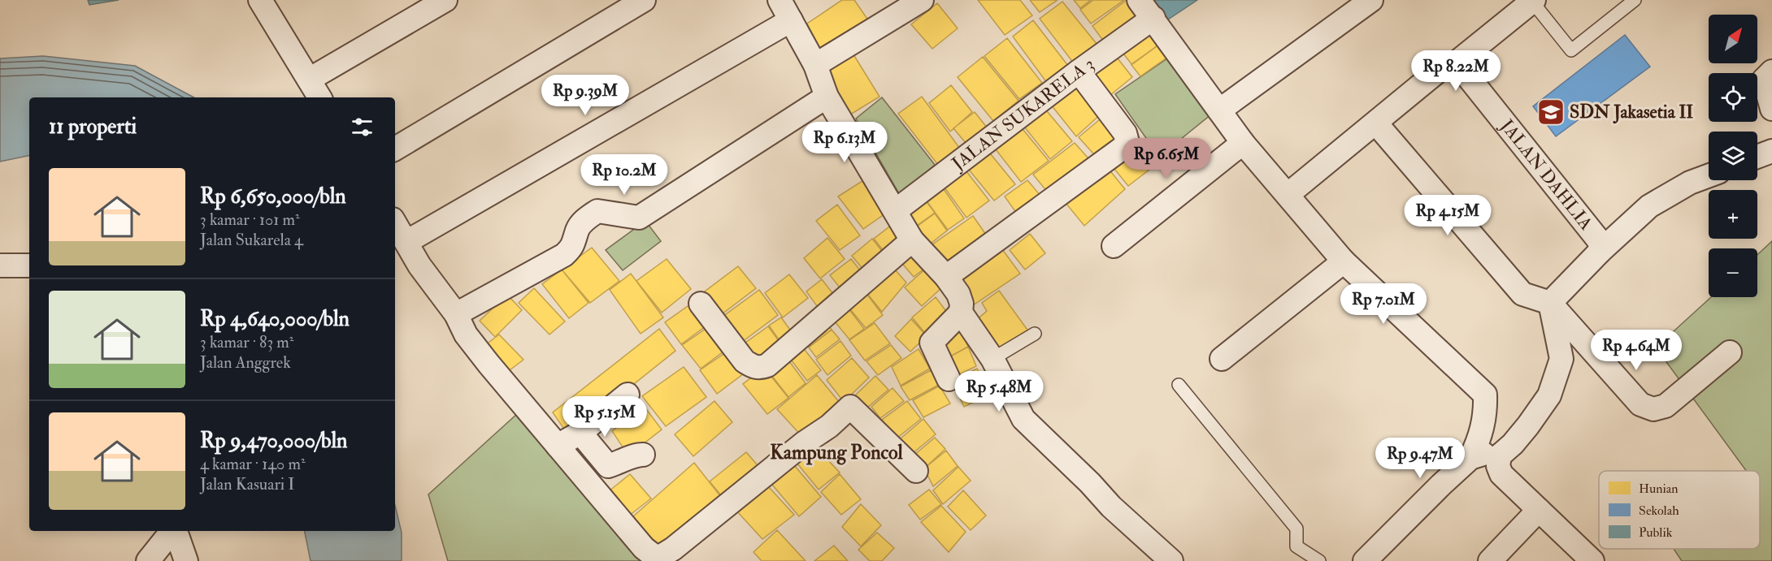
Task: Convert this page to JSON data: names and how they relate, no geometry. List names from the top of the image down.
{
  "streets": {
    "street": ["JALAN SUKARELA 3", "JALAN DAHLIA"]
  },
  "districts": ["Kampung Poncol"],
  "places": {
    "school or university": ["SDN Jakasetia II"]
  },
  "legend": ["Hunian", "Sekolah", "Publik"],
  "north": "top right",
  "page": {
    "map_buttons": ["+", "−"],
    "price": [
      "Rp 8.22M",
      "Rp 9.39M",
      "Rp 6.13M",
      "Rp 6.65M",
      "Rp 10.2M",
      "Rp 4.15M",
      "Rp 7.01M",
      "Rp 4.64M",
      "Rp 5.48M",
      "Rp 5.15M",
      "Rp 9.47M"
    ],
    "heading": "11 properti",
    "list": [
      {
        "name": "Rp 6,650,000/bln",
        "note": "3 kamar · 101 m² · Jalan Sukarela 4"
      },
      {
        "name": "Rp 4,640,000/bln",
        "note": "3 kamar · 83 m² · Jalan Anggrek"
      },
      {
        "name": "Rp 9,470,000/bln",
        "note": "4 kamar · 140 m² · Jalan Kasuari I"
      }
    ]
  }
}
